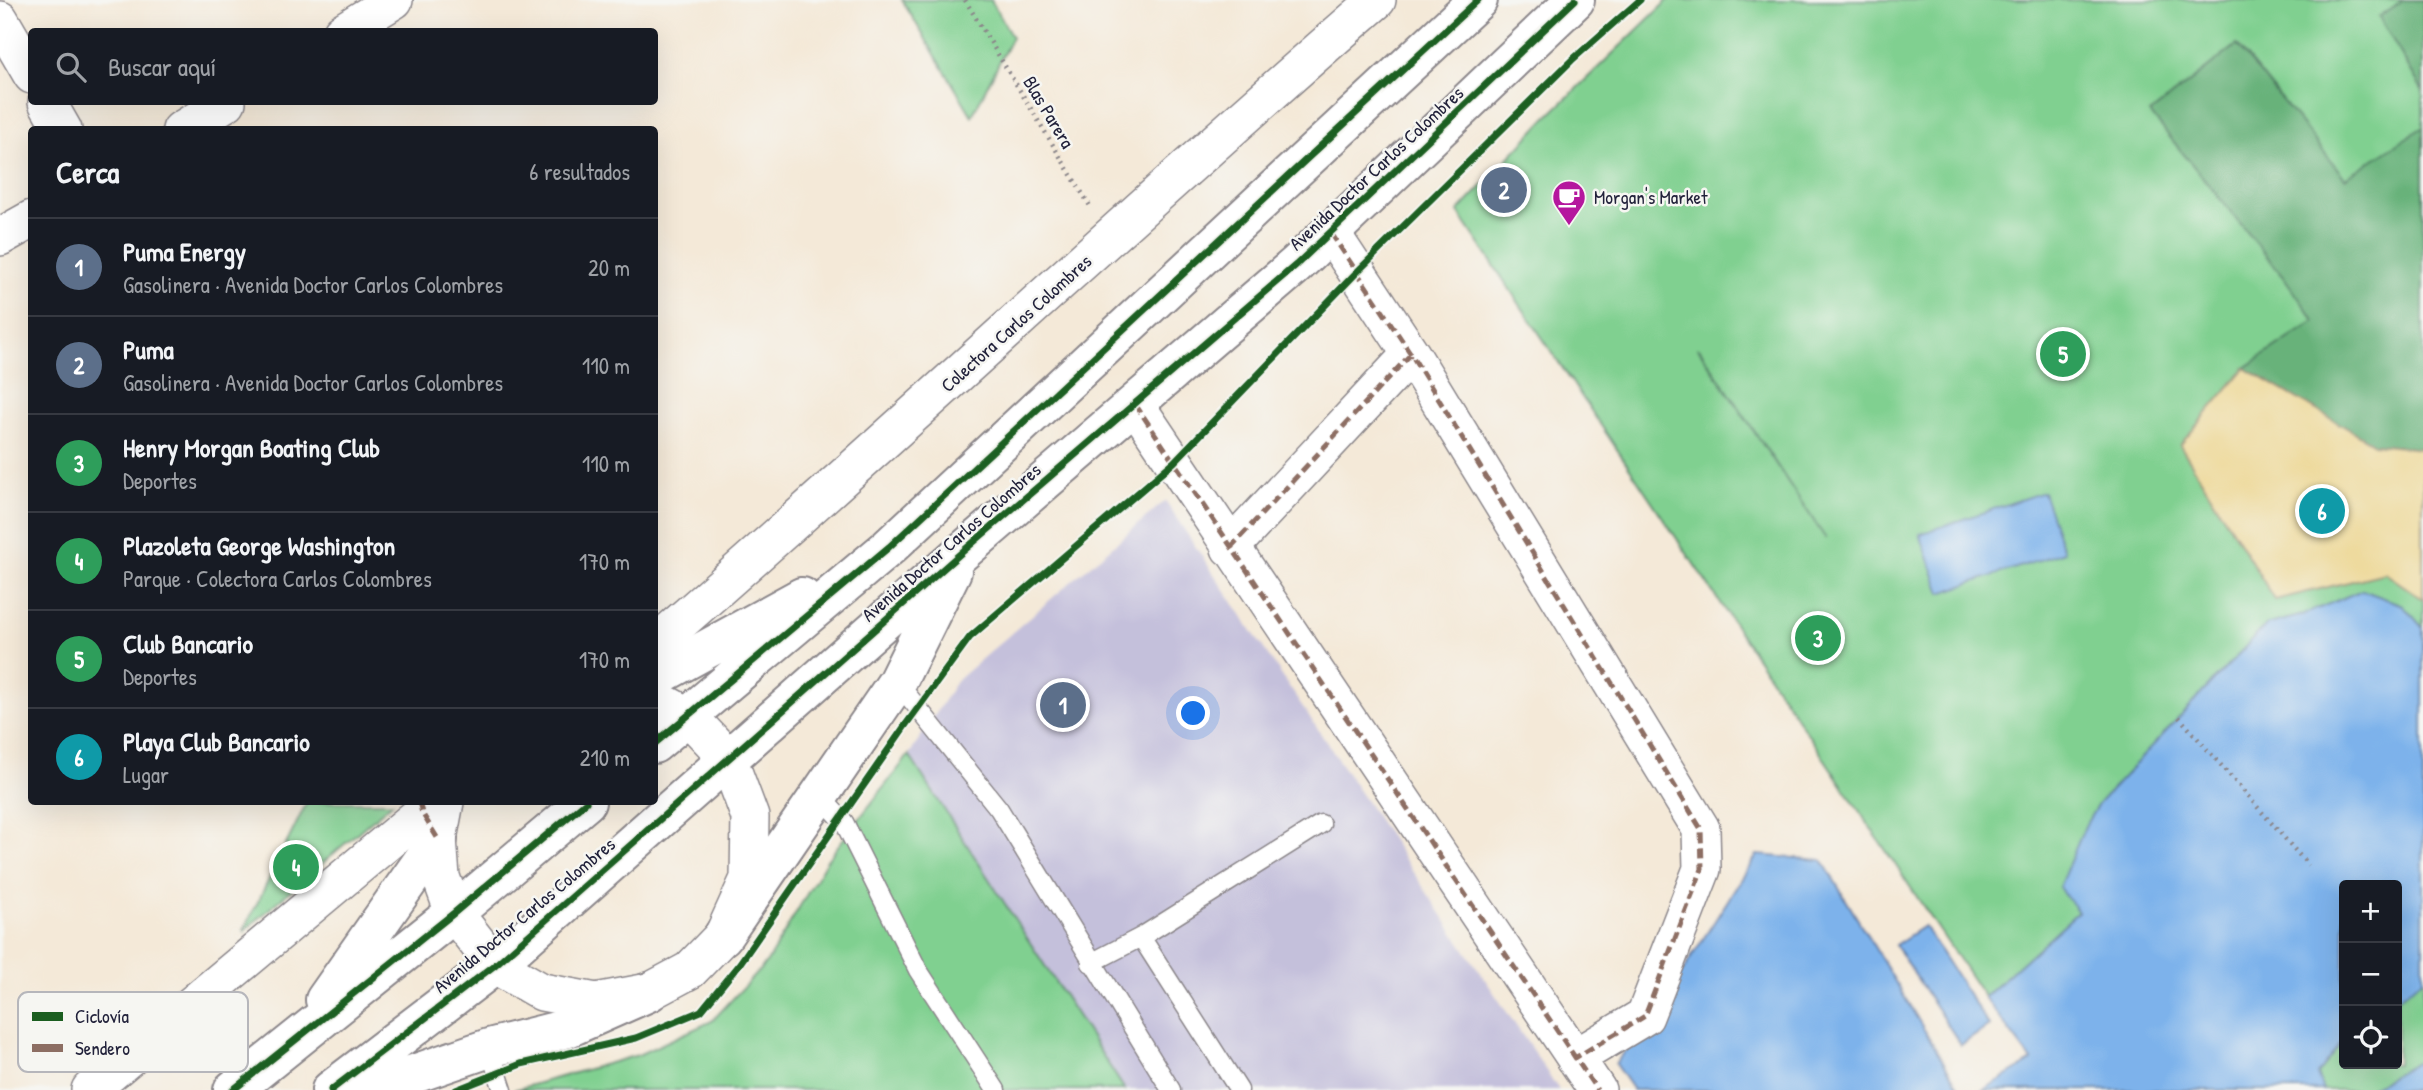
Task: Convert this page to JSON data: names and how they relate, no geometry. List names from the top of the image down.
{
  "streets": {
    "main road": ["Avenida Doctor Carlos Colombres"],
    "street": ["Colectora Carlos Colombres"],
    "path": ["Blas Parera"]
  },
  "crossings": [
    ["Blas Parera", "Colectora Carlos Colombres"]
  ],
  "places": {
    "cafe": ["Morgan's Market"]
  },
  "legend": ["Ciclovía", "Sendero"],
  "page": {
    "search": "Buscar aquí",
    "heading": ["Cerca", "6 resultados"],
    "pins": [
      "2",
      "5",
      "6",
      "3",
      "1",
      "4"
    ],
    "list": [
      {
        "mark": "1",
        "name": "Puma Energy",
        "note": "Gasolinera · Avenida Doctor Carlos Colombres",
        "value": "20 m"
      },
      {
        "mark": "2",
        "name": "Puma",
        "note": "Gasolinera · Avenida Doctor Carlos Colombres",
        "value": "110 m"
      },
      {
        "mark": "3",
        "name": "Henry Morgan Boating Club",
        "note": "Deportes",
        "value": "110 m"
      },
      {
        "mark": "4",
        "name": "Plazoleta George Washington",
        "note": "Parque · Colectora Carlos Colombres",
        "value": "170 m"
      },
      {
        "mark": "5",
        "name": "Club Bancario",
        "note": "Deportes",
        "value": "170 m"
      },
      {
        "mark": "6",
        "name": "Playa Club Bancario",
        "note": "Lugar",
        "value": "210 m"
      }
    ],
    "map_buttons": ["+", "−"]
  }
}
